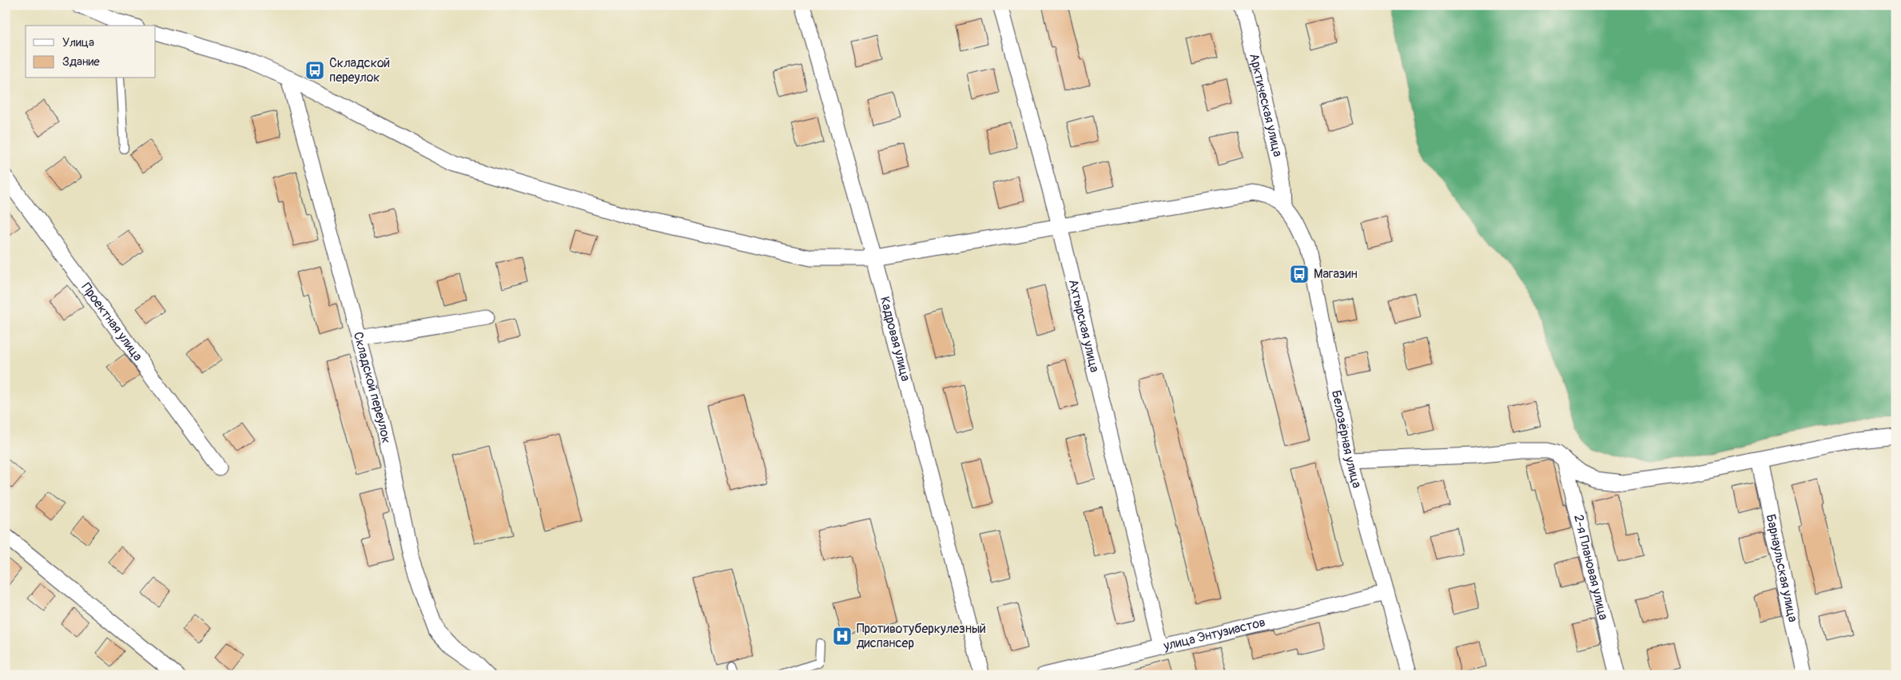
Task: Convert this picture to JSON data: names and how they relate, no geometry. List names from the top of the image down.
{
  "streets": {
    "street": [
      "Арктическая улица",
      "Проектная улица",
      "Ахтырская улица",
      "Кадровая улица",
      "Складской переулок",
      "Белозёрная улица",
      "2-я Плановая улица",
      "Барнаульская улица",
      "улица Энтузиастов"
    ]
  },
  "crossings": [
    ["Арктическая улица", "Белозёрная улица"],
    ["Ахтырская улица", "улица Энтузиастов"],
    ["Белозёрная улица", "улица Энтузиастов"]
  ],
  "places": {
    "bus stop": ["Складской переулок", "Магазин"],
    "hospital": ["Противотуберкулезный диспансер"]
  },
  "legend": ["Улица", "Здание"]
}
